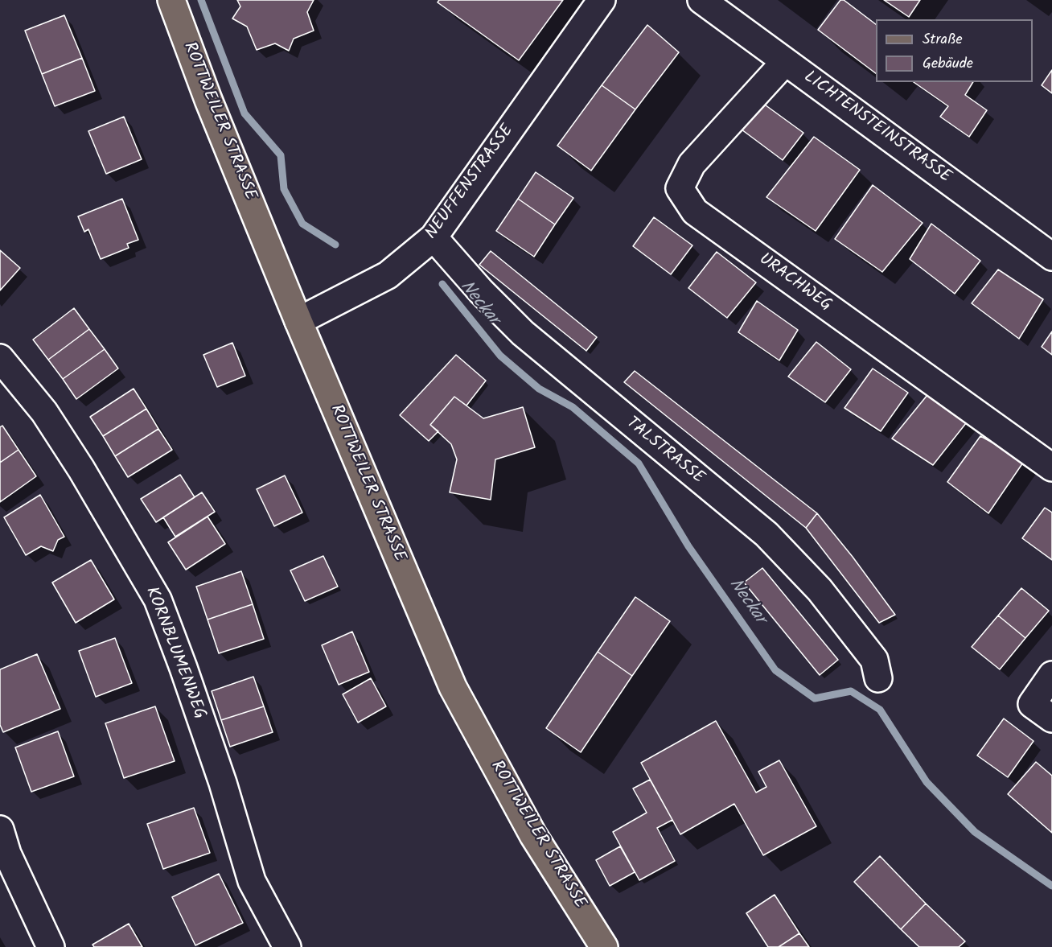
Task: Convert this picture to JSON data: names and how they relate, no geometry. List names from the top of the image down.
{
  "streets": {
    "main road": ["ROTTWEILER STRASSE"],
    "street": [
      "LICHTENSTEINSTRASSE",
      "NEUFFENSTRASSE",
      "URACHWEG",
      "TALSTRASSE",
      "KORNBLUMENWEG"
    ]
  },
  "crossings": [
    ["ROTTWEILER STRASSE", "NEUFFENSTRASSE"],
    ["LICHTENSTEINSTRASSE", "URACHWEG"],
    ["NEUFFENSTRASSE", "TALSTRASSE"]
  ],
  "water": ["Neckar"],
  "legend": ["Straße", "Gebäude"]
}
